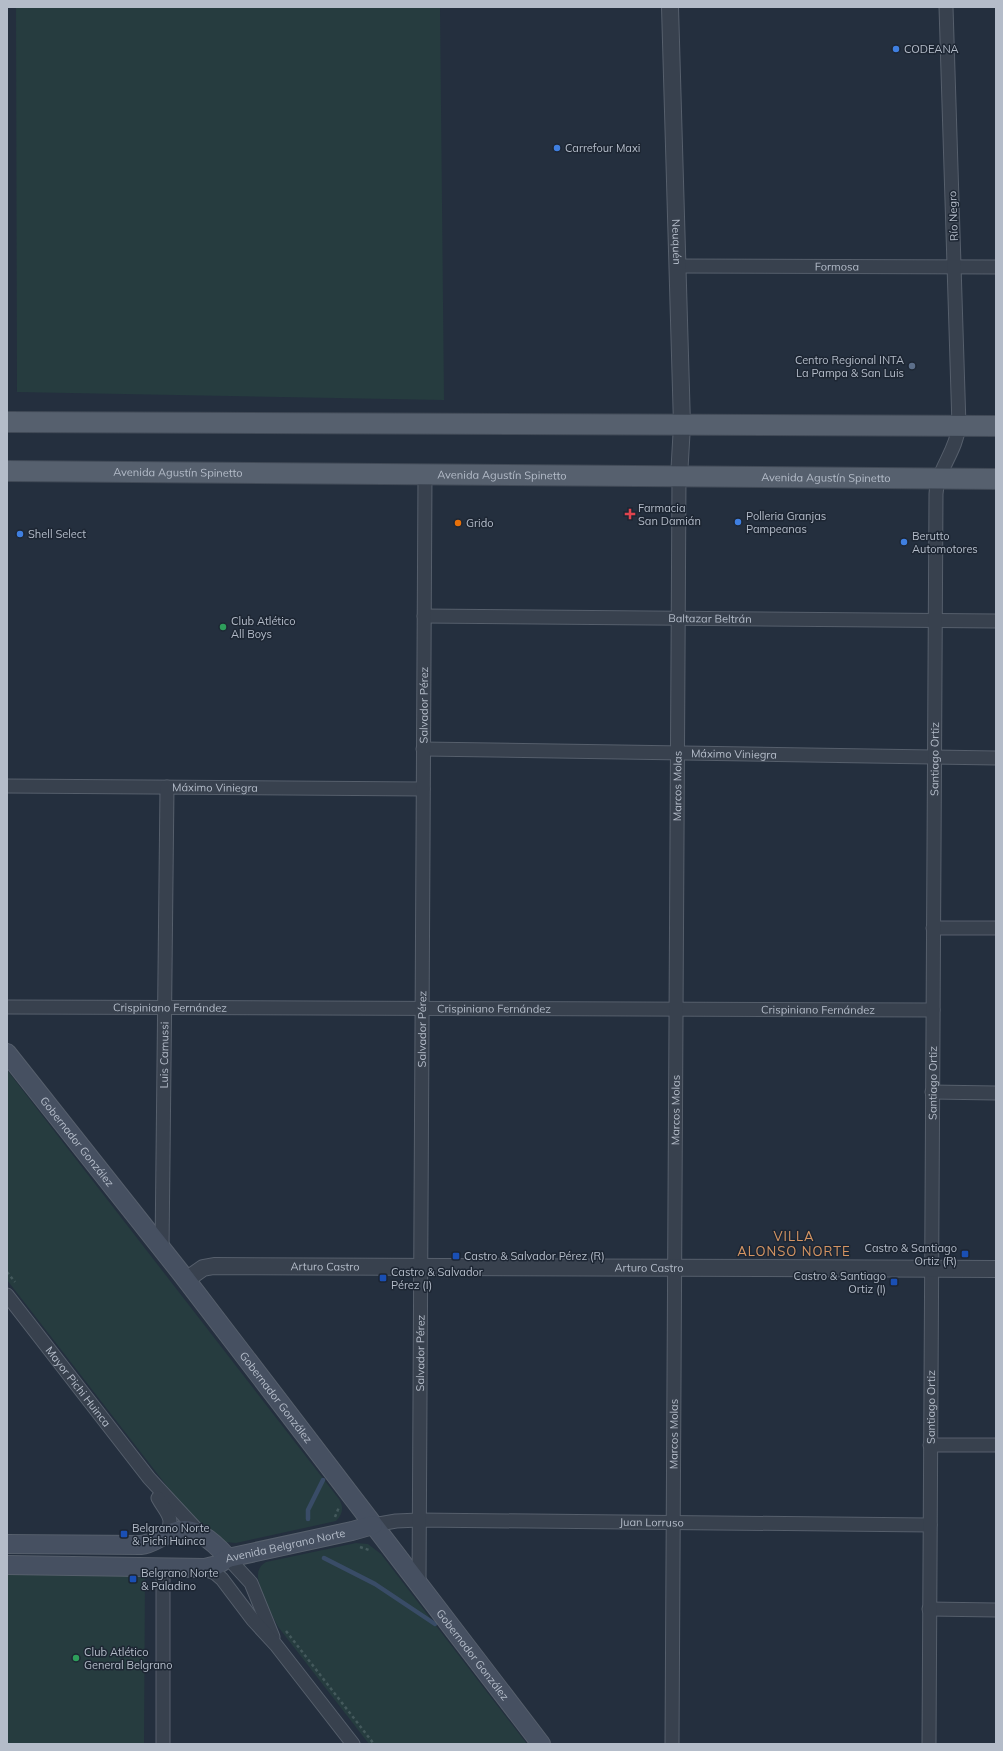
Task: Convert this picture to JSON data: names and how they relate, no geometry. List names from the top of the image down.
{
  "streets": {
    "main road": [
      "Avenida Agustín Spinetto",
      "Gobernador González",
      "Mayor Pichi Huinca",
      "Avenida Belgrano Norte"
    ],
    "street": [
      "Río Negro",
      "Neuquén",
      "Formosa",
      "Baltazar Beltrán",
      "Salvador Pérez",
      "Máximo Viniegra",
      "Santiago Ortiz",
      "Marcos Molas",
      "Crispiniano Fernández",
      "Luis Camussi",
      "Arturo Castro",
      "Juan Lorruso"
    ]
  },
  "crossings": [
    ["Río Negro", "Formosa"],
    ["Río Negro", "Santiago Ortiz"],
    ["Neuquén", "Formosa"],
    ["Neuquén", "Avenida Agustín Spinetto"],
    ["Neuquén", "Marcos Molas"],
    ["Avenida Agustín Spinetto", "Salvador Pérez"],
    ["Avenida Agustín Spinetto", "Santiago Ortiz"],
    ["Avenida Agustín Spinetto", "Marcos Molas"],
    ["Baltazar Beltrán", "Salvador Pérez"],
    ["Baltazar Beltrán", "Santiago Ortiz"],
    ["Baltazar Beltrán", "Marcos Molas"],
    ["Salvador Pérez", "Máximo Viniegra"],
    ["Salvador Pérez", "Crispiniano Fernández"],
    ["Salvador Pérez", "Gobernador González"],
    ["Salvador Pérez", "Arturo Castro"],
    ["Salvador Pérez", "Juan Lorruso"],
    ["Máximo Viniegra", "Santiago Ortiz"],
    ["Máximo Viniegra", "Marcos Molas"],
    ["Máximo Viniegra", "Luis Camussi"],
    ["Santiago Ortiz", "Crispiniano Fernández"],
    ["Santiago Ortiz", "Arturo Castro"],
    ["Santiago Ortiz", "Juan Lorruso"],
    ["Marcos Molas", "Crispiniano Fernández"],
    ["Marcos Molas", "Arturo Castro"],
    ["Marcos Molas", "Juan Lorruso"],
    ["Crispiniano Fernández", "Luis Camussi"],
    ["Luis Camussi", "Gobernador González"],
    ["Gobernador González", "Arturo Castro"],
    ["Gobernador González", "Juan Lorruso"],
    ["Gobernador González", "Avenida Belgrano Norte"],
    ["Mayor Pichi Huinca", "Avenida Belgrano Norte"],
    ["Juan Lorruso", "Avenida Belgrano Norte"]
  ],
  "districts": ["VILLA ALONSO NORTE"],
  "places": {
    "other": [
      "CODEANA",
      "Carrefour Maxi",
      "Centro Regional INTA La Pampa & San Luis",
      "Polleria Granjas Pampeanas",
      "Grido",
      "Shell Select",
      "Berutto Automotores",
      "Club Atlético All Boys",
      "Club Atlético General Belgrano"
    ],
    "health": ["Farmacia San Damián"],
    "transit": [
      "Castro & Santiago Ortiz (R)",
      "Castro & Salvador Pérez (R)",
      "Castro & Salvador Pérez (I)",
      "Castro & Santiago Ortiz (I)",
      "Belgrano Norte & Pichi Huinca",
      "Belgrano Norte & Paladino"
    ]
  }
}
